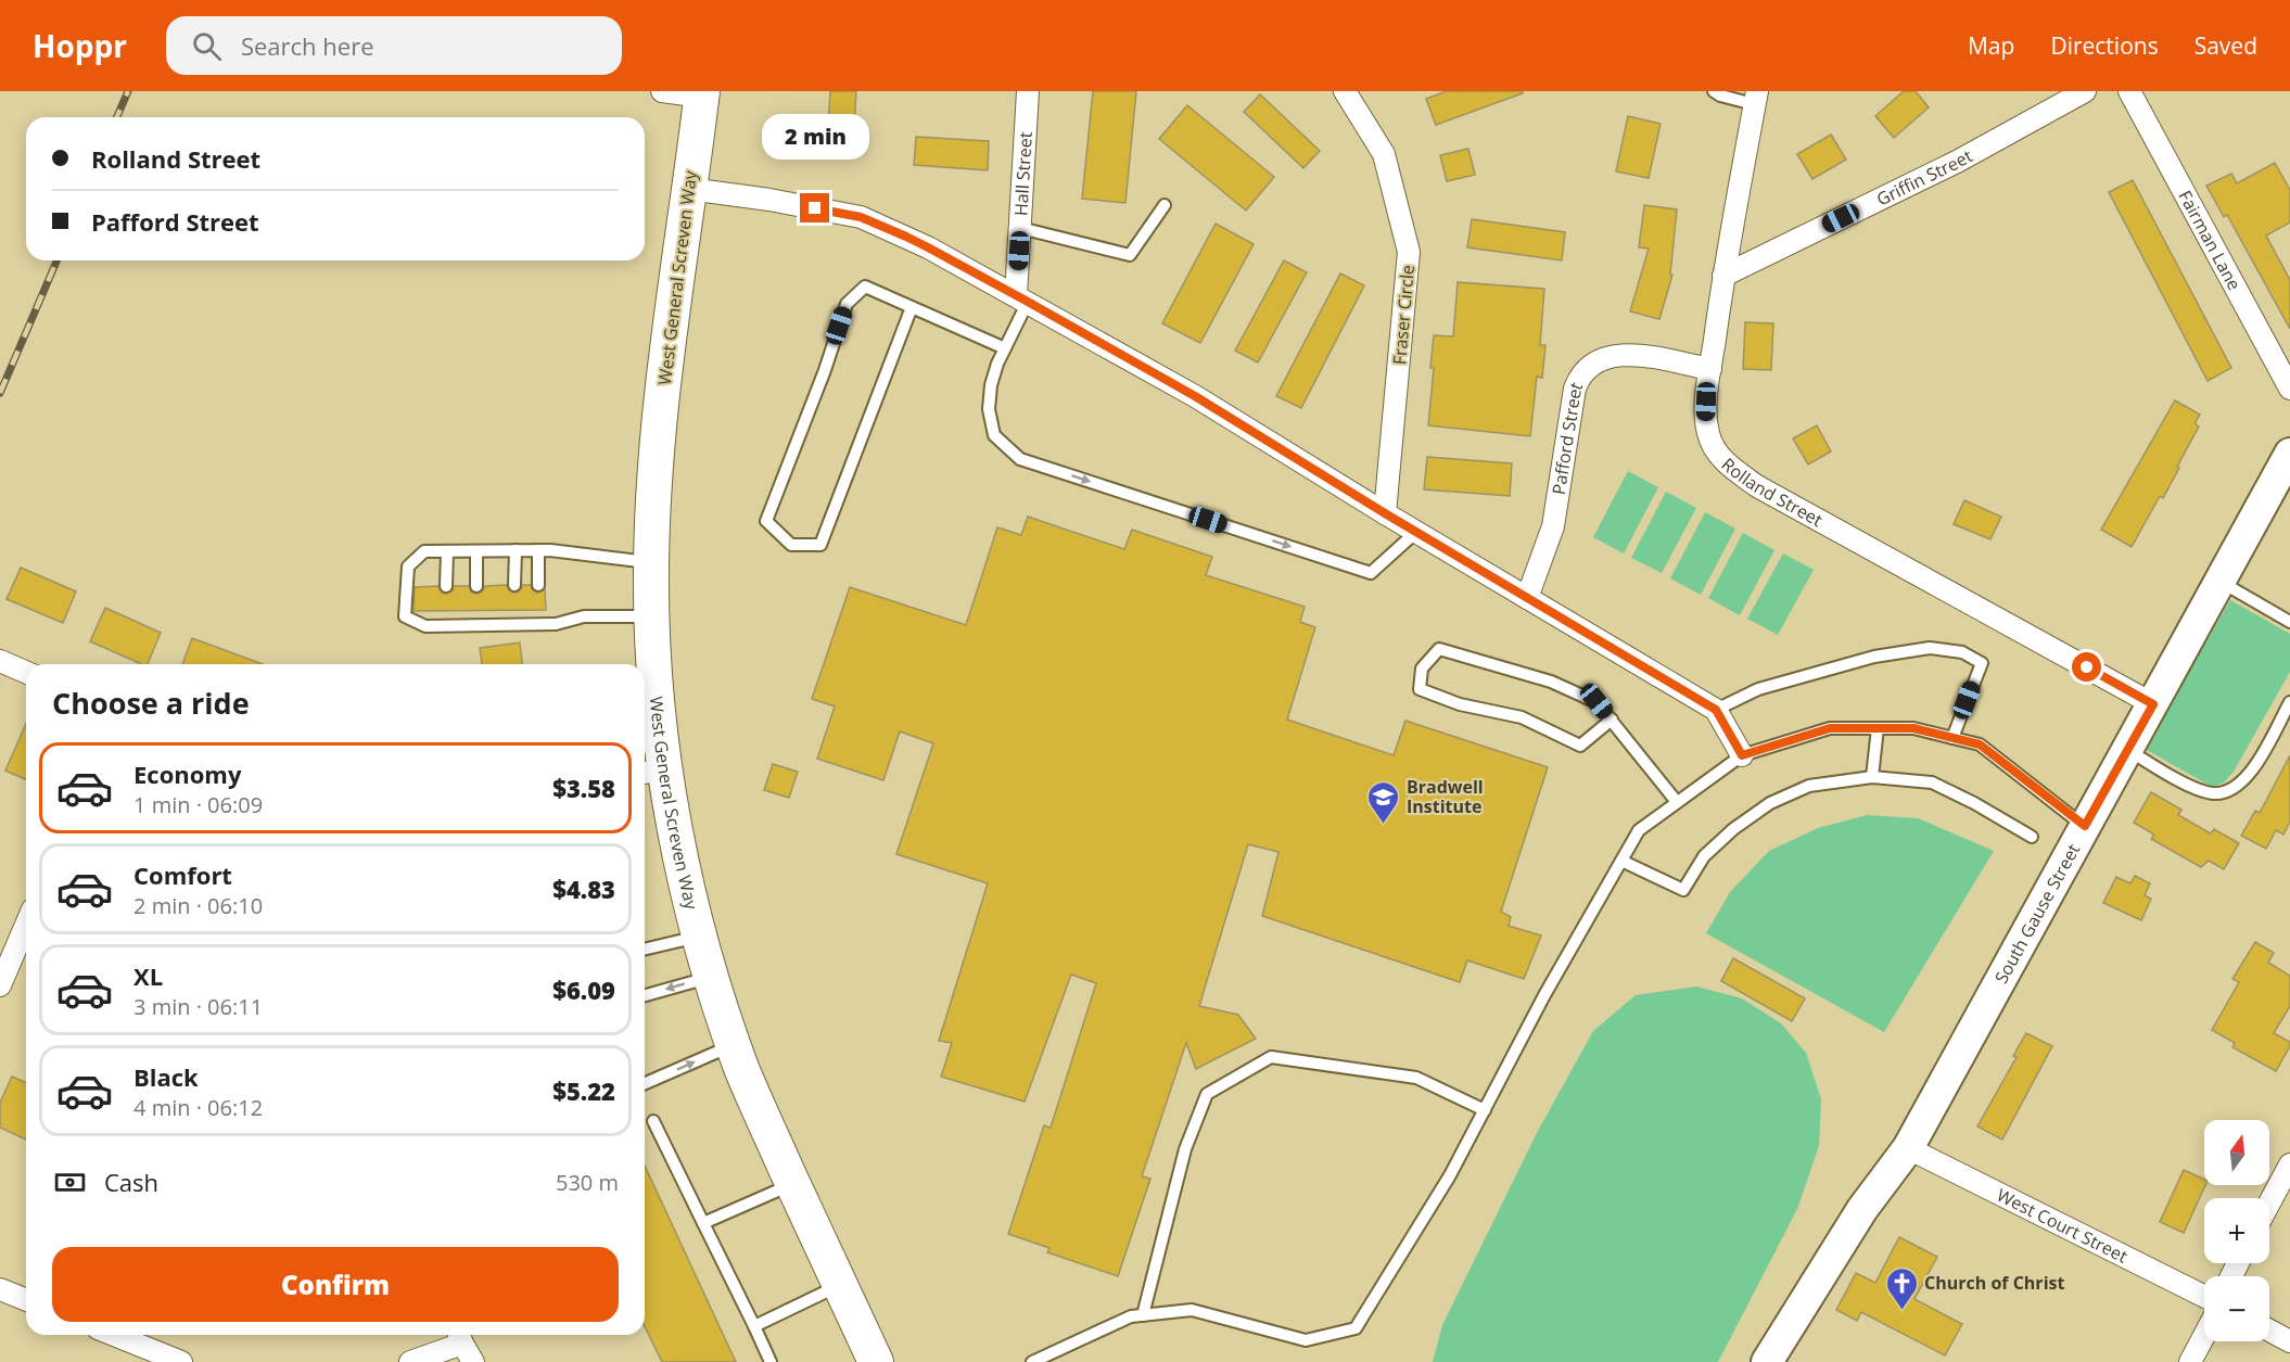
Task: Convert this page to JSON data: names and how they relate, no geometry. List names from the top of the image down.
{
  "streets": {
    "main road": ["West General Screven Way"],
    "street": [
      "Hall Street",
      "Griffin Street",
      "Fairman Lane",
      "Fraser Circle",
      "Pafford Street",
      "Rolland Street",
      "South Gause Street",
      "West Court Street"
    ]
  },
  "crossings": [
    ["Griffin Street", "Rolland Street"],
    ["Pafford Street", "Rolland Street"],
    ["Rolland Street", "South Gause Street"],
    ["South Gause Street", "West Court Street"]
  ],
  "places": {
    "school or university": ["Bradwell Institute"],
    "church": ["Church of Christ"]
  },
  "north": "top",
  "page": {
    "header": "Hoppr",
    "search": "Search here",
    "nav": ["Map", "Directions", "Saved"],
    "bubble": "2 min",
    "banner": ["Rolland Street", "Pafford Street"],
    "heading": "Choose a ride",
    "list": [
      {
        "name": "Economy",
        "note": "1 min · 06:09",
        "value": "$3.58"
      },
      {
        "name": "Comfort",
        "note": "2 min · 06:10",
        "value": "$4.83"
      },
      {
        "name": "XL",
        "note": "3 min · 06:11",
        "value": "$6.09"
      },
      {
        "name": "Black",
        "note": "4 min · 06:12",
        "value": "$5.22"
      }
    ],
    "map_buttons": ["+", "−"],
    "pay": ["Cash", "530 m"],
    "buttons": "Confirm"
  }
}
